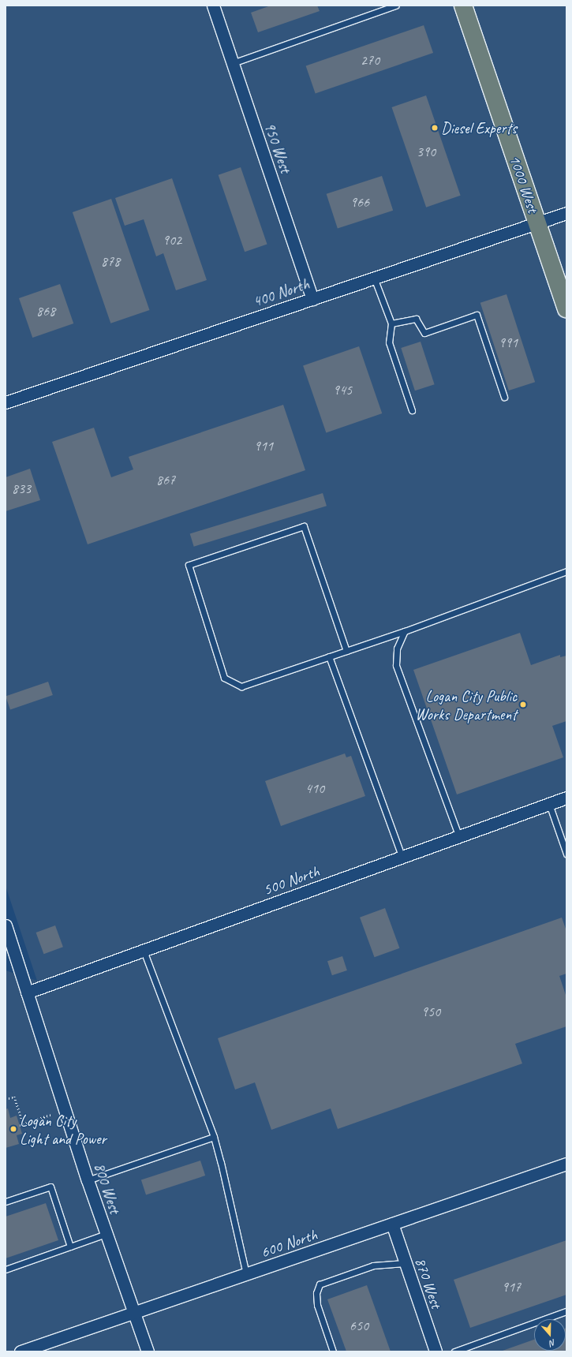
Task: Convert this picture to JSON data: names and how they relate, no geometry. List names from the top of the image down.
{
  "streets": {
    "main road": ["1000 West"],
    "street": [
      "950 West",
      "400 North",
      "500 North",
      "800 West",
      "600 North",
      "870 West"
    ]
  },
  "crossings": [
    ["950 West", "400 North"],
    ["1000 West", "400 North"],
    ["500 North", "800 West"],
    ["800 West", "600 North"],
    ["600 North", "870 West"]
  ],
  "places": ["Diesel Experts", "Logan City Public Works Department", "Logan City Light and Power"],
  "house_numbers": [
    "270",
    "390",
    "966",
    "902",
    "878",
    "868",
    "991",
    "945",
    "911",
    "867",
    "833",
    "410",
    "950",
    "917",
    "650"
  ],
  "north": "bottom"
}
